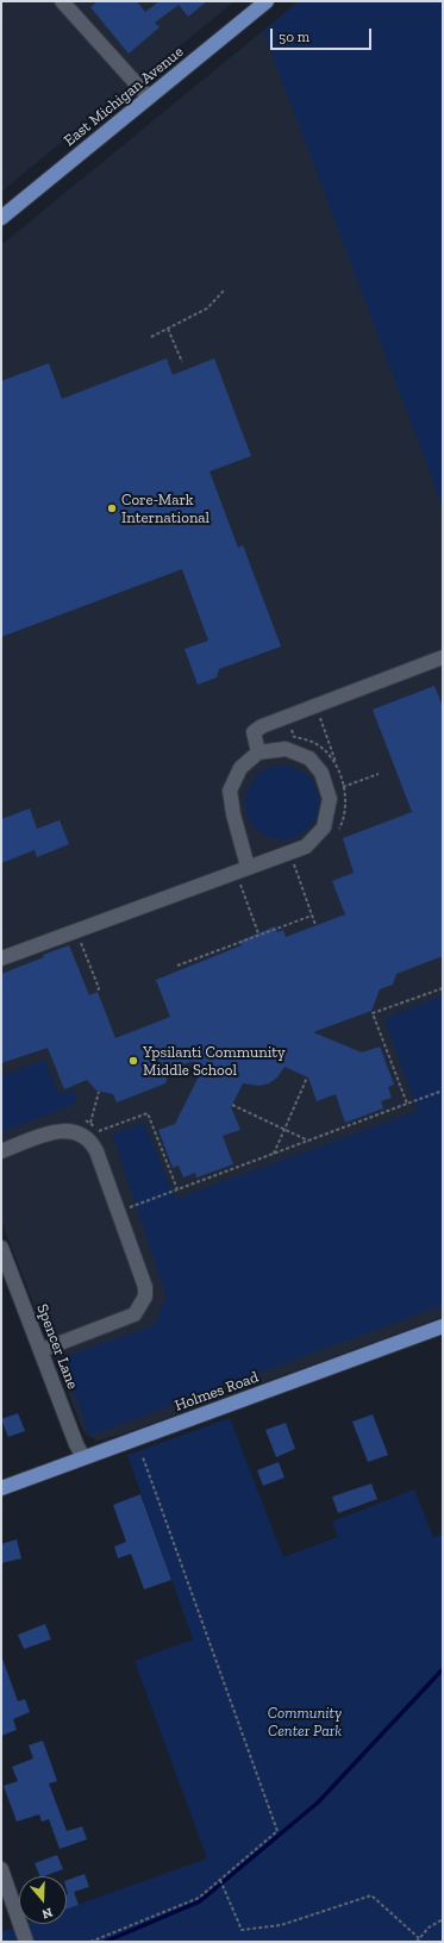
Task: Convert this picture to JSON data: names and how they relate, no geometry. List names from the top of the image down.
{
  "streets": {
    "main road": ["East Michigan Avenue", "Holmes Road"],
    "street": ["Spencer Lane"]
  },
  "crossings": [
    ["Spencer Lane", "Holmes Road"]
  ],
  "parks": ["Community Center Park"],
  "places": ["Core-Mark International", "Ypsilanti Community Middle School"],
  "scale_bar": "50 m",
  "north": "bottom"
}
